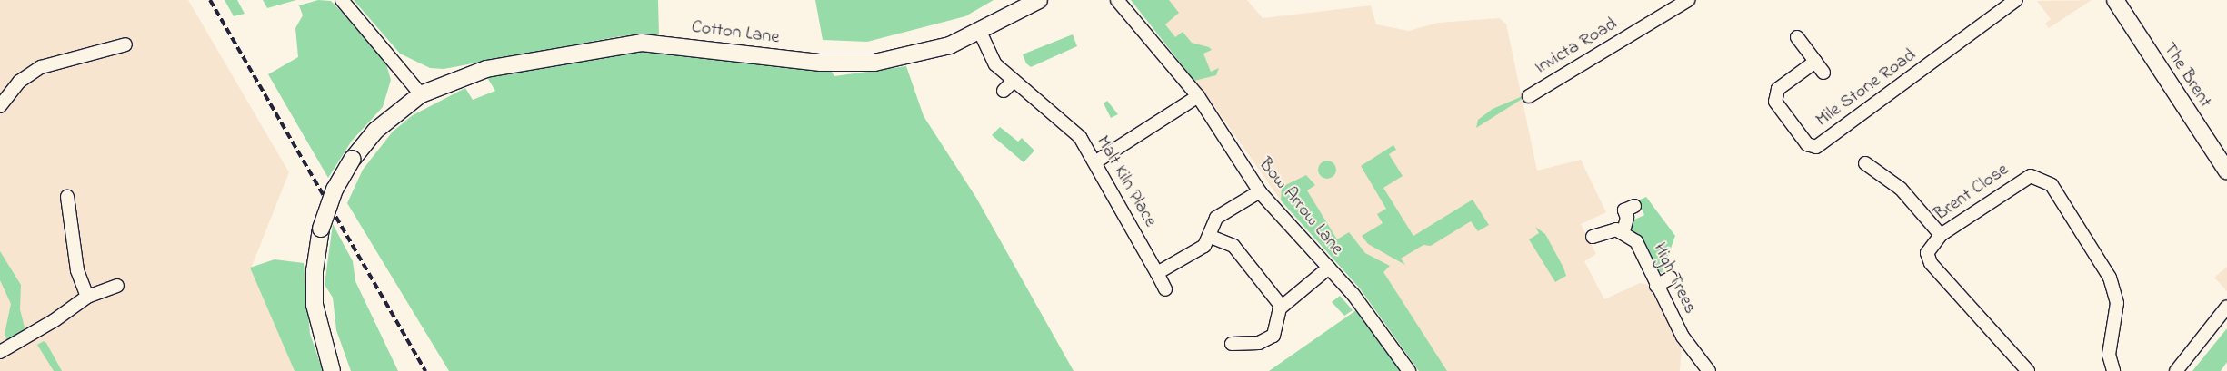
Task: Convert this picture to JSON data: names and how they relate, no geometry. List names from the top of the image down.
{
  "streets": {
    "main road": ["Cotton Lane", "The Brent"],
    "street": [
      "Invicta Road",
      "Mile Stone Road",
      "Malt Kiln Place",
      "Brent Close",
      "Bow Arrow Lane",
      "High Trees"
    ]
  },
  "crossings": [
    ["Cotton Lane", "Malt Kiln Place"]
  ]
}
